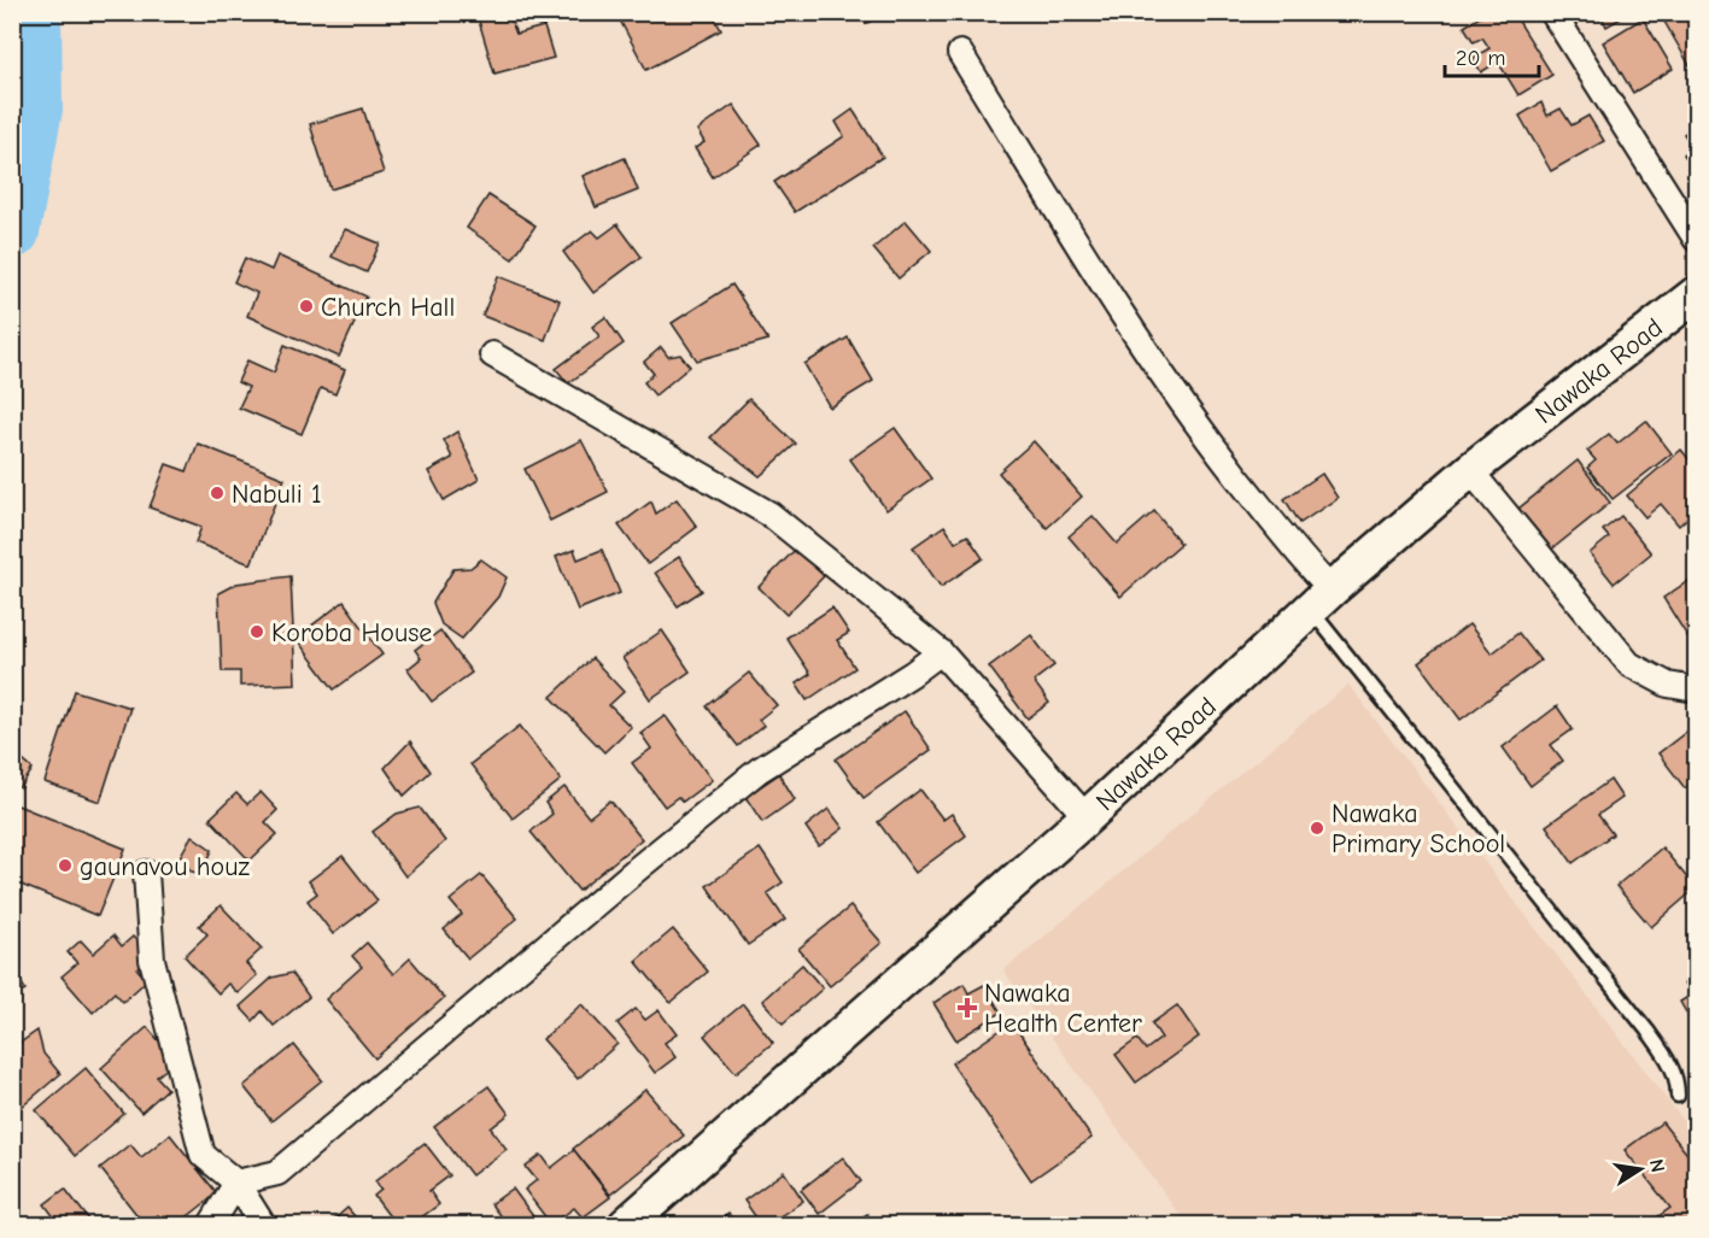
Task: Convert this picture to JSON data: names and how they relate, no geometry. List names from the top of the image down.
{
  "streets": {
    "street": ["Nawaka Road"]
  },
  "places": {
    "other": [
      "Church Hall",
      "Nabuli 1",
      "Koroba House",
      "Nawaka Primary School",
      "gaunavou houz"
    ],
    "health": ["Nawaka Health Center"]
  },
  "scale_bar": "20 m",
  "north": "right"
}
